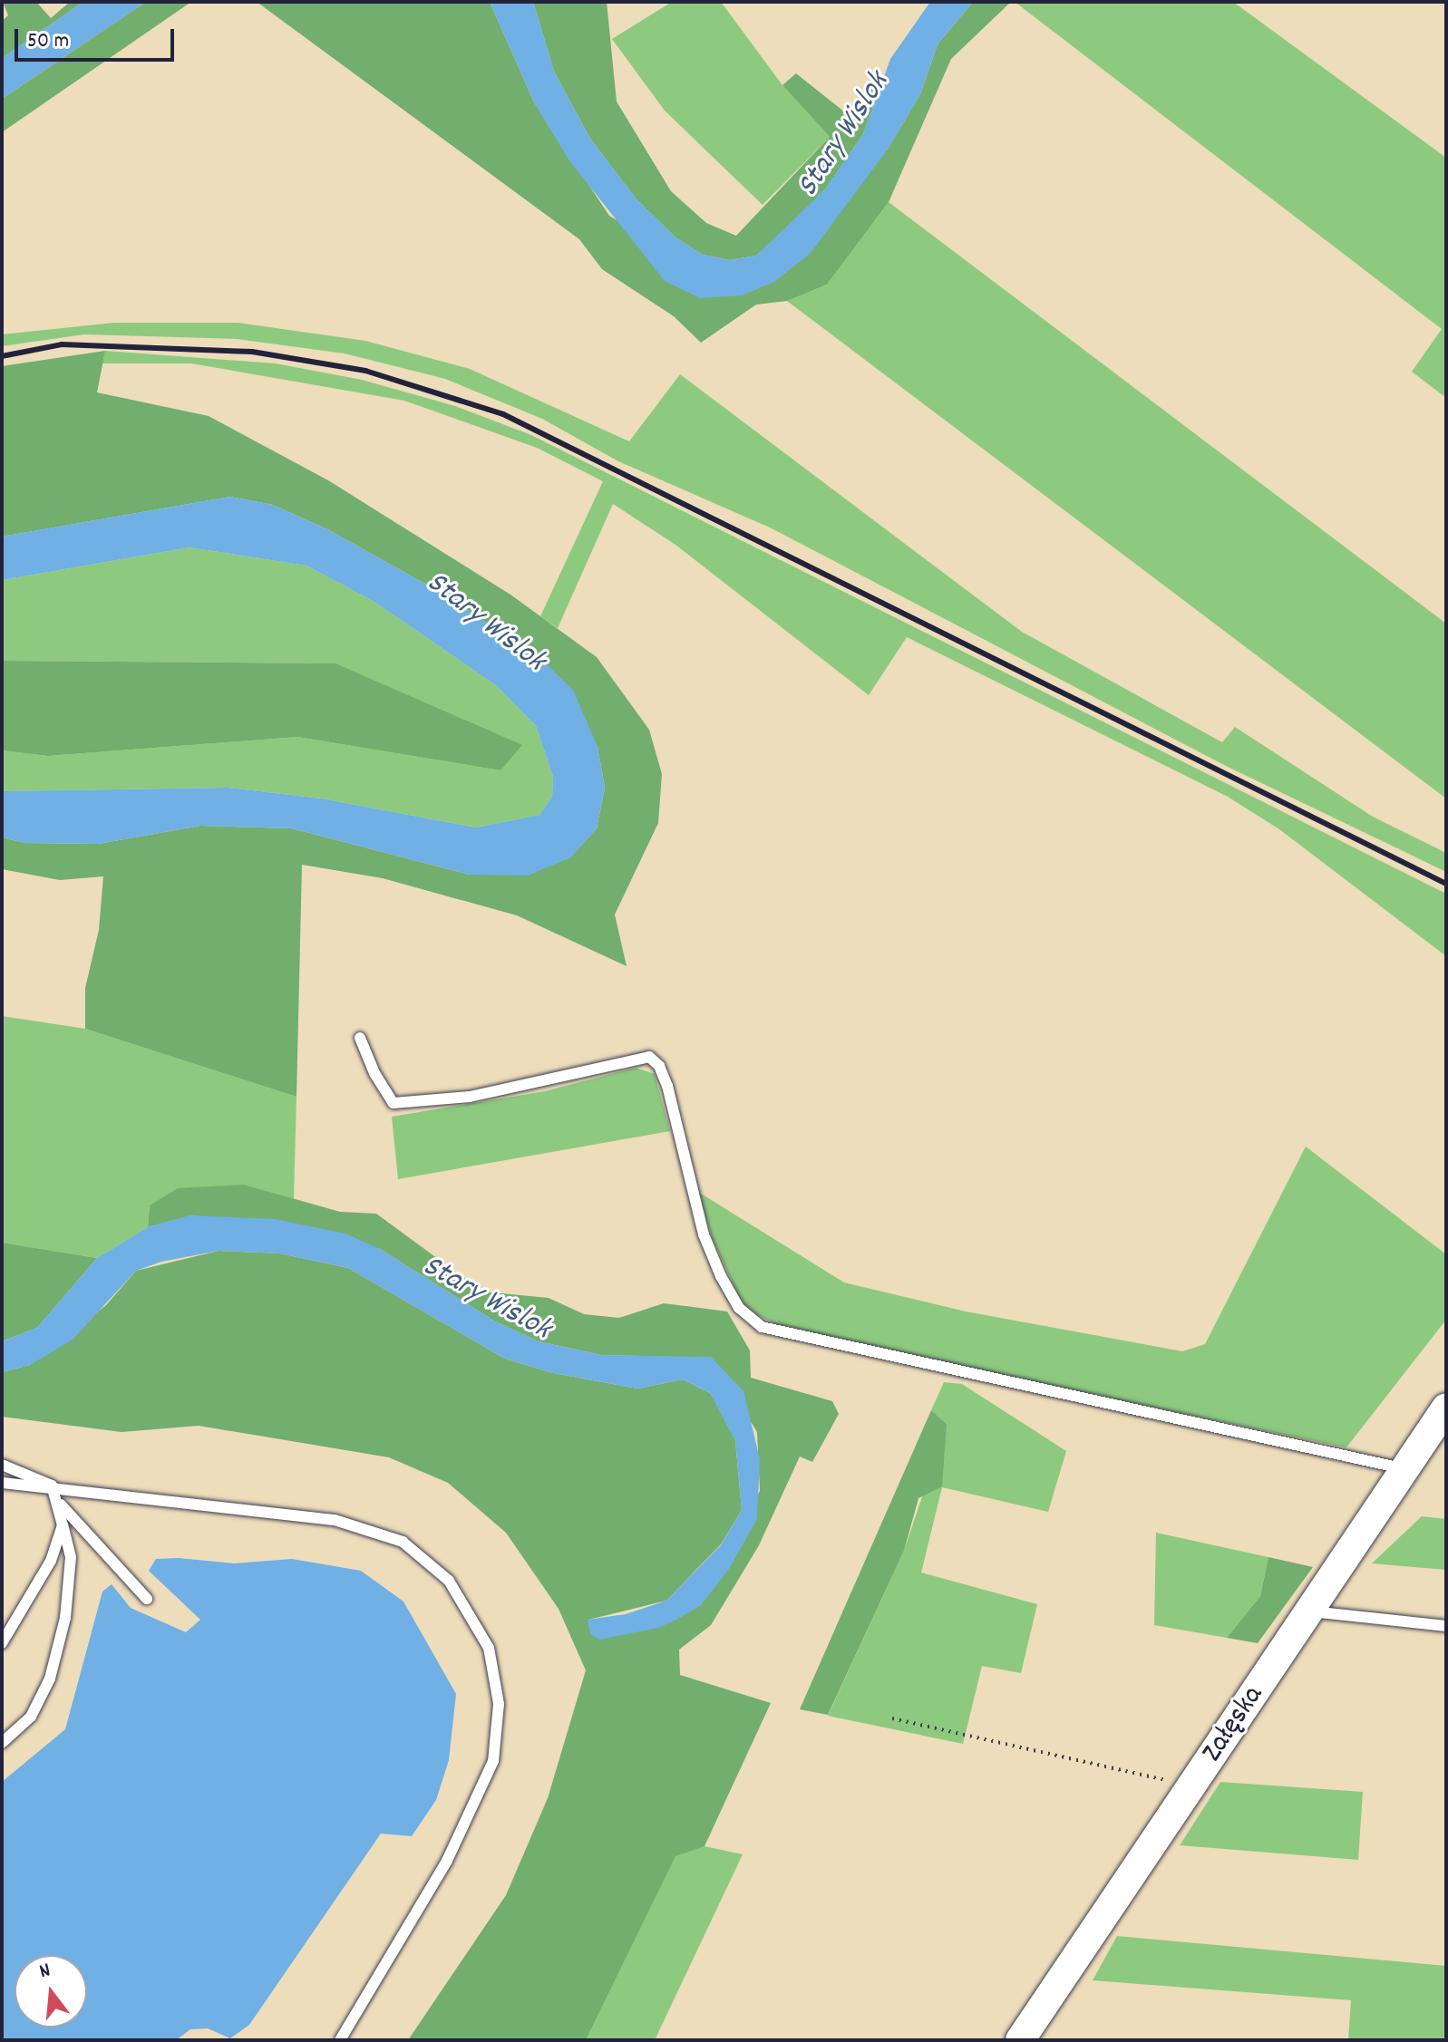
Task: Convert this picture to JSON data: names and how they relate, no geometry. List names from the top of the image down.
{
  "streets": {
    "street": ["Załęska"]
  },
  "water": ["Stary Wislok"],
  "scale_bar": "50 m",
  "north": "top"
}
